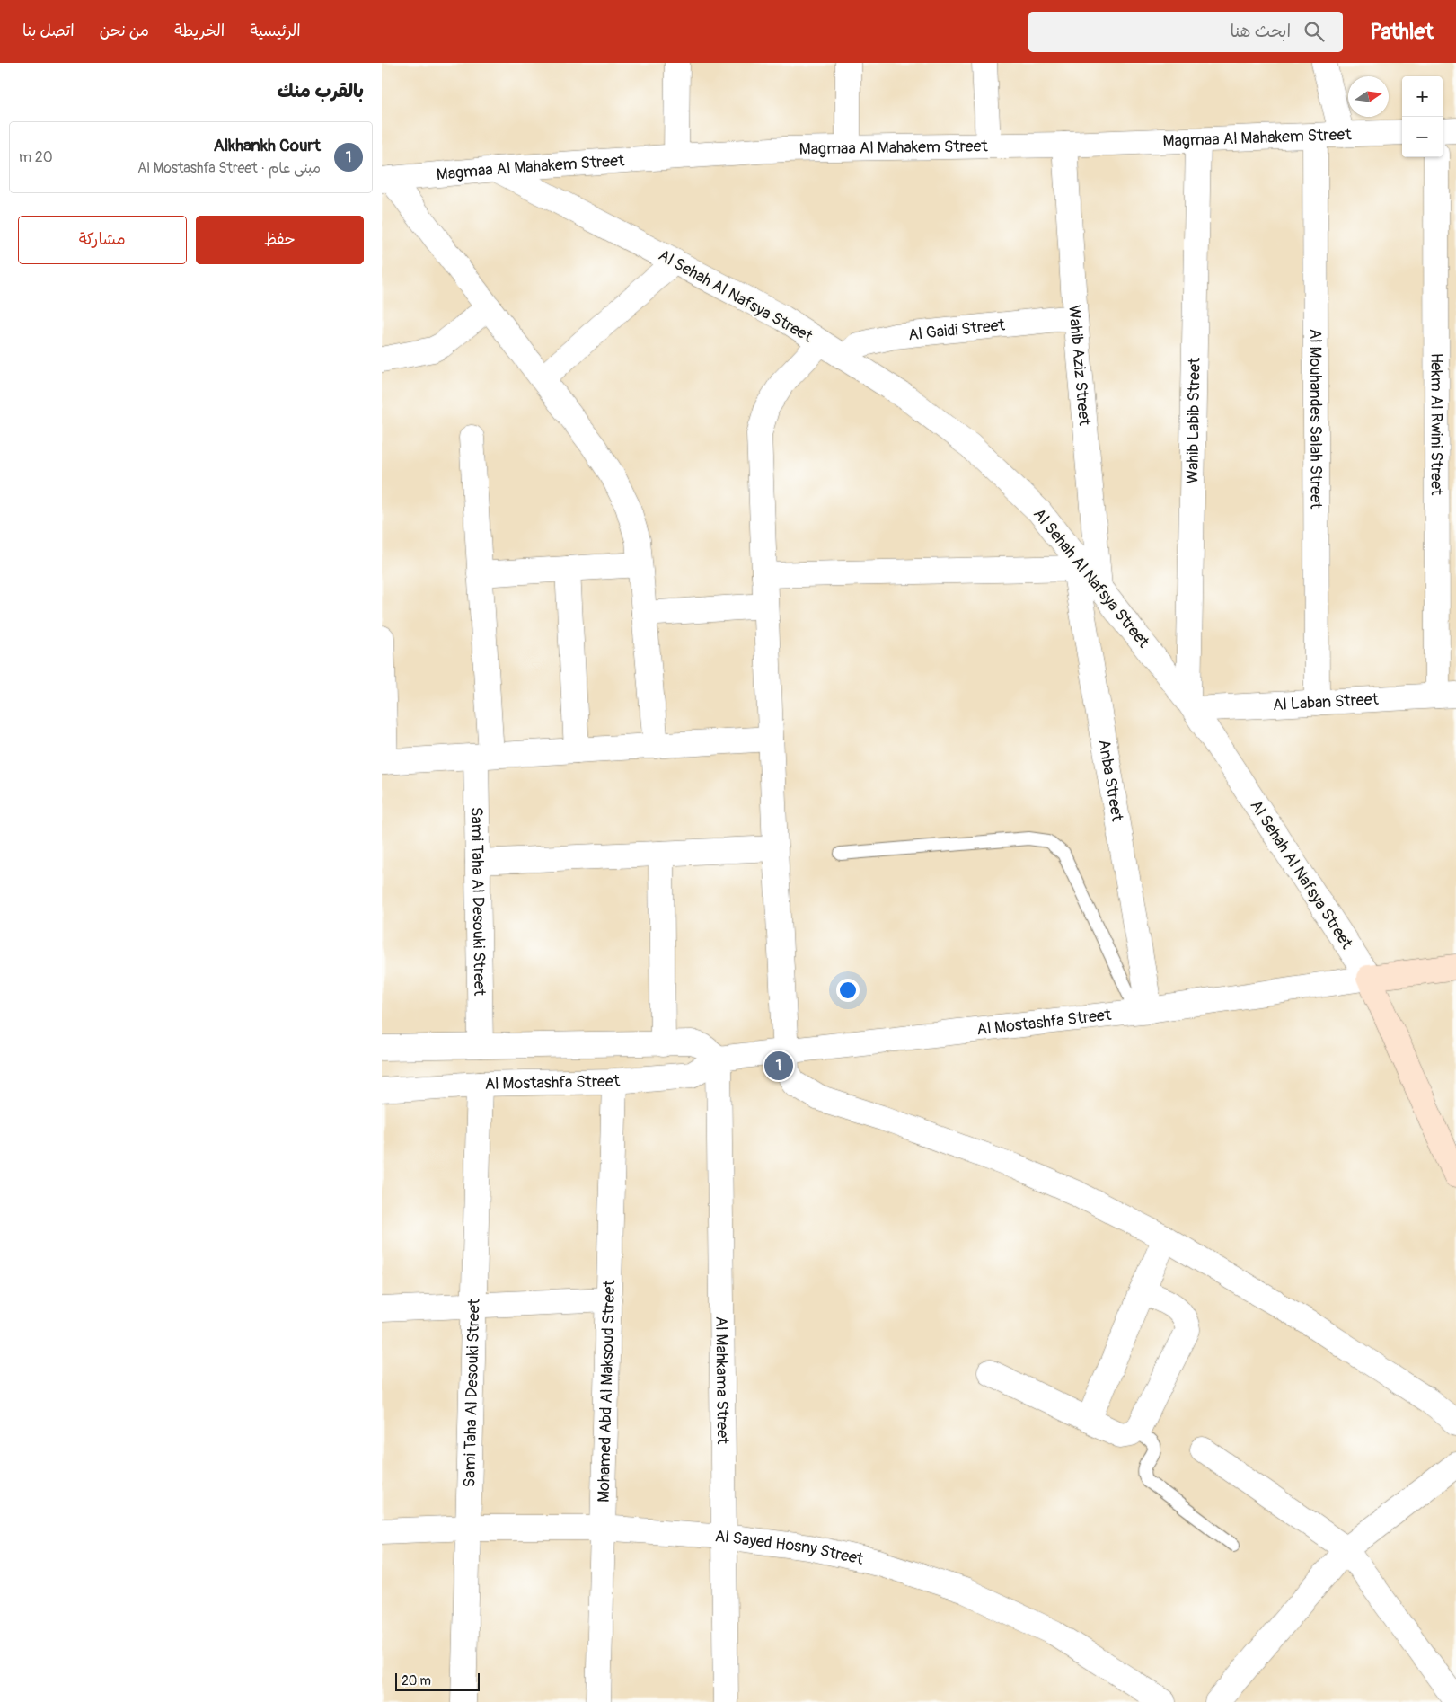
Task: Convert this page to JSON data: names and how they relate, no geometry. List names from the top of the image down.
{
  "streets": {
    "main road": ["Al Sehah Al Nafsya Street"],
    "street": [
      "Magmaa Al Mahakem Street",
      "Al Gaidi Street",
      "Wahib Aziz Street",
      "Al Mouhandes Salah Street",
      "Wahib Labib Street",
      "Hekm Al Rwini Street",
      "Al Laban Street",
      "Anba Street",
      "Sami Taha Al Desouki Street",
      "Al Mostashfa Street",
      "Al Mahkama Street",
      "Mohamed Abd Al Maksoud Street",
      "Al Sayed Hosny Street"
    ]
  },
  "crossings": [
    ["Magmaa Al Mahakem Street", "Al Sehah Al Nafsya Street"],
    ["Magmaa Al Mahakem Street", "Wahib Aziz Street"],
    ["Magmaa Al Mahakem Street", "Al Mouhandes Salah Street"],
    ["Magmaa Al Mahakem Street", "Wahib Labib Street"],
    ["Al Sehah Al Nafsya Street", "Al Gaidi Street"],
    ["Al Sehah Al Nafsya Street", "Wahib Aziz Street"],
    ["Al Sehah Al Nafsya Street", "Wahib Labib Street"],
    ["Al Sehah Al Nafsya Street", "Al Laban Street"],
    ["Al Sehah Al Nafsya Street", "Anba Street"],
    ["Al Sehah Al Nafsya Street", "Al Mostashfa Street"],
    ["Al Gaidi Street", "Wahib Aziz Street"],
    ["Al Mouhandes Salah Street", "Al Laban Street"],
    ["Wahib Labib Street", "Al Laban Street"],
    ["Hekm Al Rwini Street", "Al Laban Street"],
    ["Anba Street", "Al Mostashfa Street"],
    ["Sami Taha Al Desouki Street", "Al Mostashfa Street"],
    ["Sami Taha Al Desouki Street", "Al Sayed Hosny Street"],
    ["Al Mostashfa Street", "Al Mahkama Street"],
    ["Al Mostashfa Street", "Mohamed Abd Al Maksoud Street"],
    ["Al Mahkama Street", "Al Sayed Hosny Street"],
    ["Mohamed Abd Al Maksoud Street", "Al Sayed Hosny Street"]
  ],
  "scale_bar": "20 m",
  "north": "right",
  "page": {
    "header": "Pathlet",
    "search": "ابحث هنا",
    "nav": [
      "الرئيسية",
      "الخريطة",
      "من نحن",
      "اتصل بنا"
    ],
    "heading": "بالقرب منك",
    "map_buttons": ["+", "−"],
    "list": [
      {
        "mark": "1",
        "name": "Alkhankh Court",
        "note": "مبنى عام · Al Mostashfa Street",
        "value": "20 m"
      }
    ],
    "buttons": ["حفظ", "مشاركة"],
    "pins": "1",
    "scale": "20 m"
  }
}
